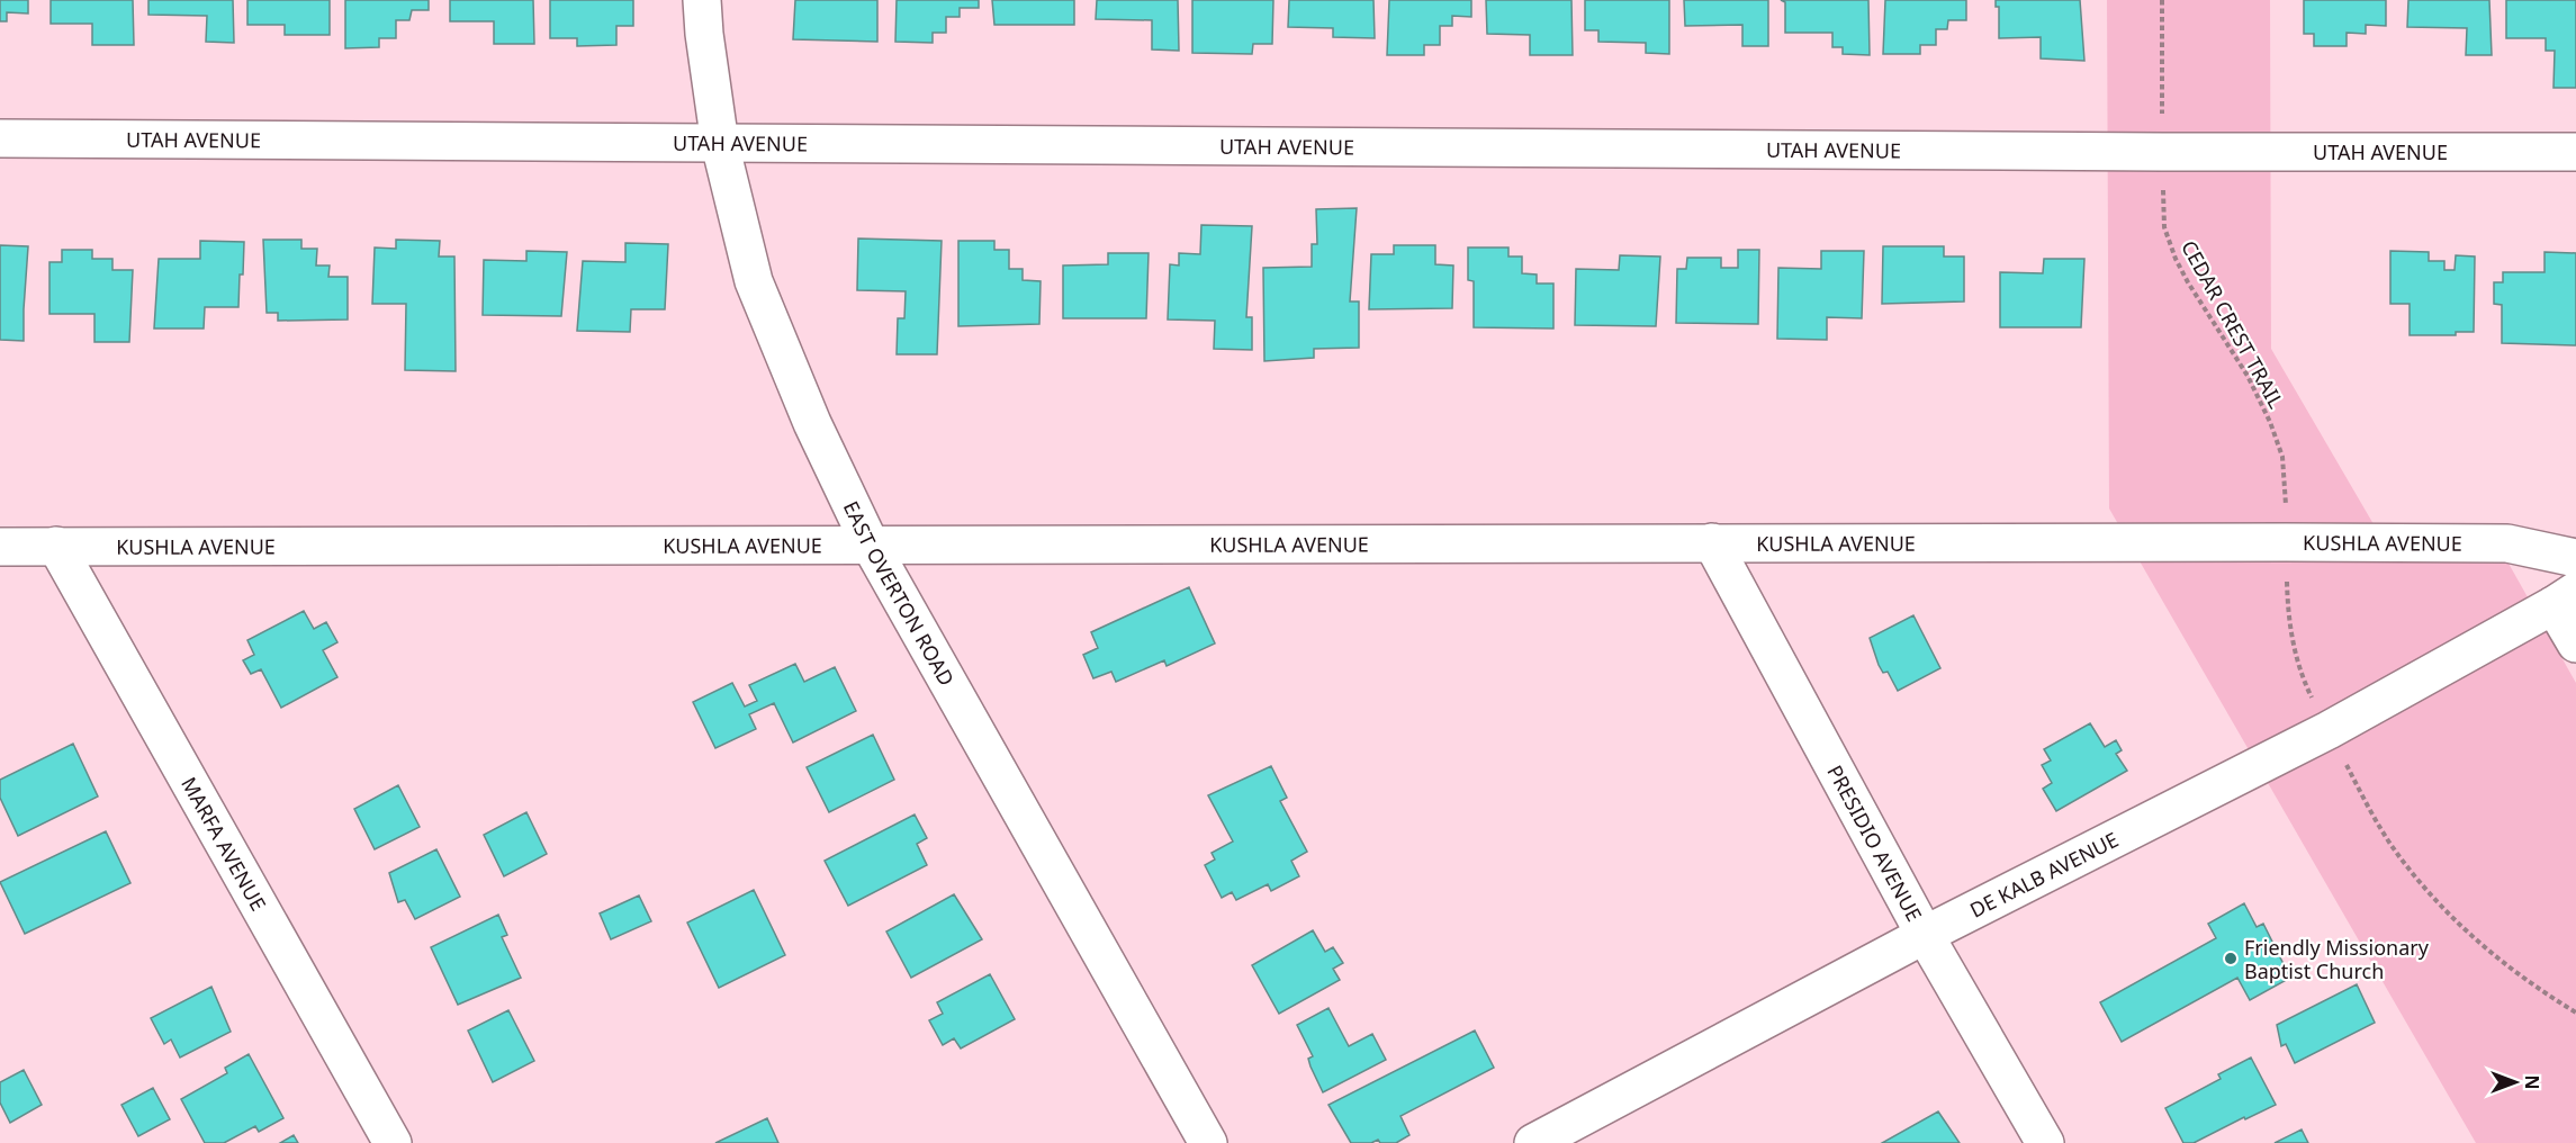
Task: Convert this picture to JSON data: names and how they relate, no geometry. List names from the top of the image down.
{
  "streets": {
    "street": [
      "UTAH AVENUE",
      "KUSHLA AVENUE",
      "EAST OVERTON ROAD",
      "PRESIDIO AVENUE",
      "MARFA AVENUE",
      "DE KALB AVENUE"
    ],
    "path": ["CEDAR CREST TRAIL"]
  },
  "crossings": [
    ["UTAH AVENUE", "EAST OVERTON ROAD"],
    ["KUSHLA AVENUE", "EAST OVERTON ROAD"],
    ["KUSHLA AVENUE", "PRESIDIO AVENUE"],
    ["KUSHLA AVENUE", "MARFA AVENUE"],
    ["PRESIDIO AVENUE", "DE KALB AVENUE"]
  ],
  "places": ["Friendly Missionary Baptist Church"],
  "north": "right"
}
